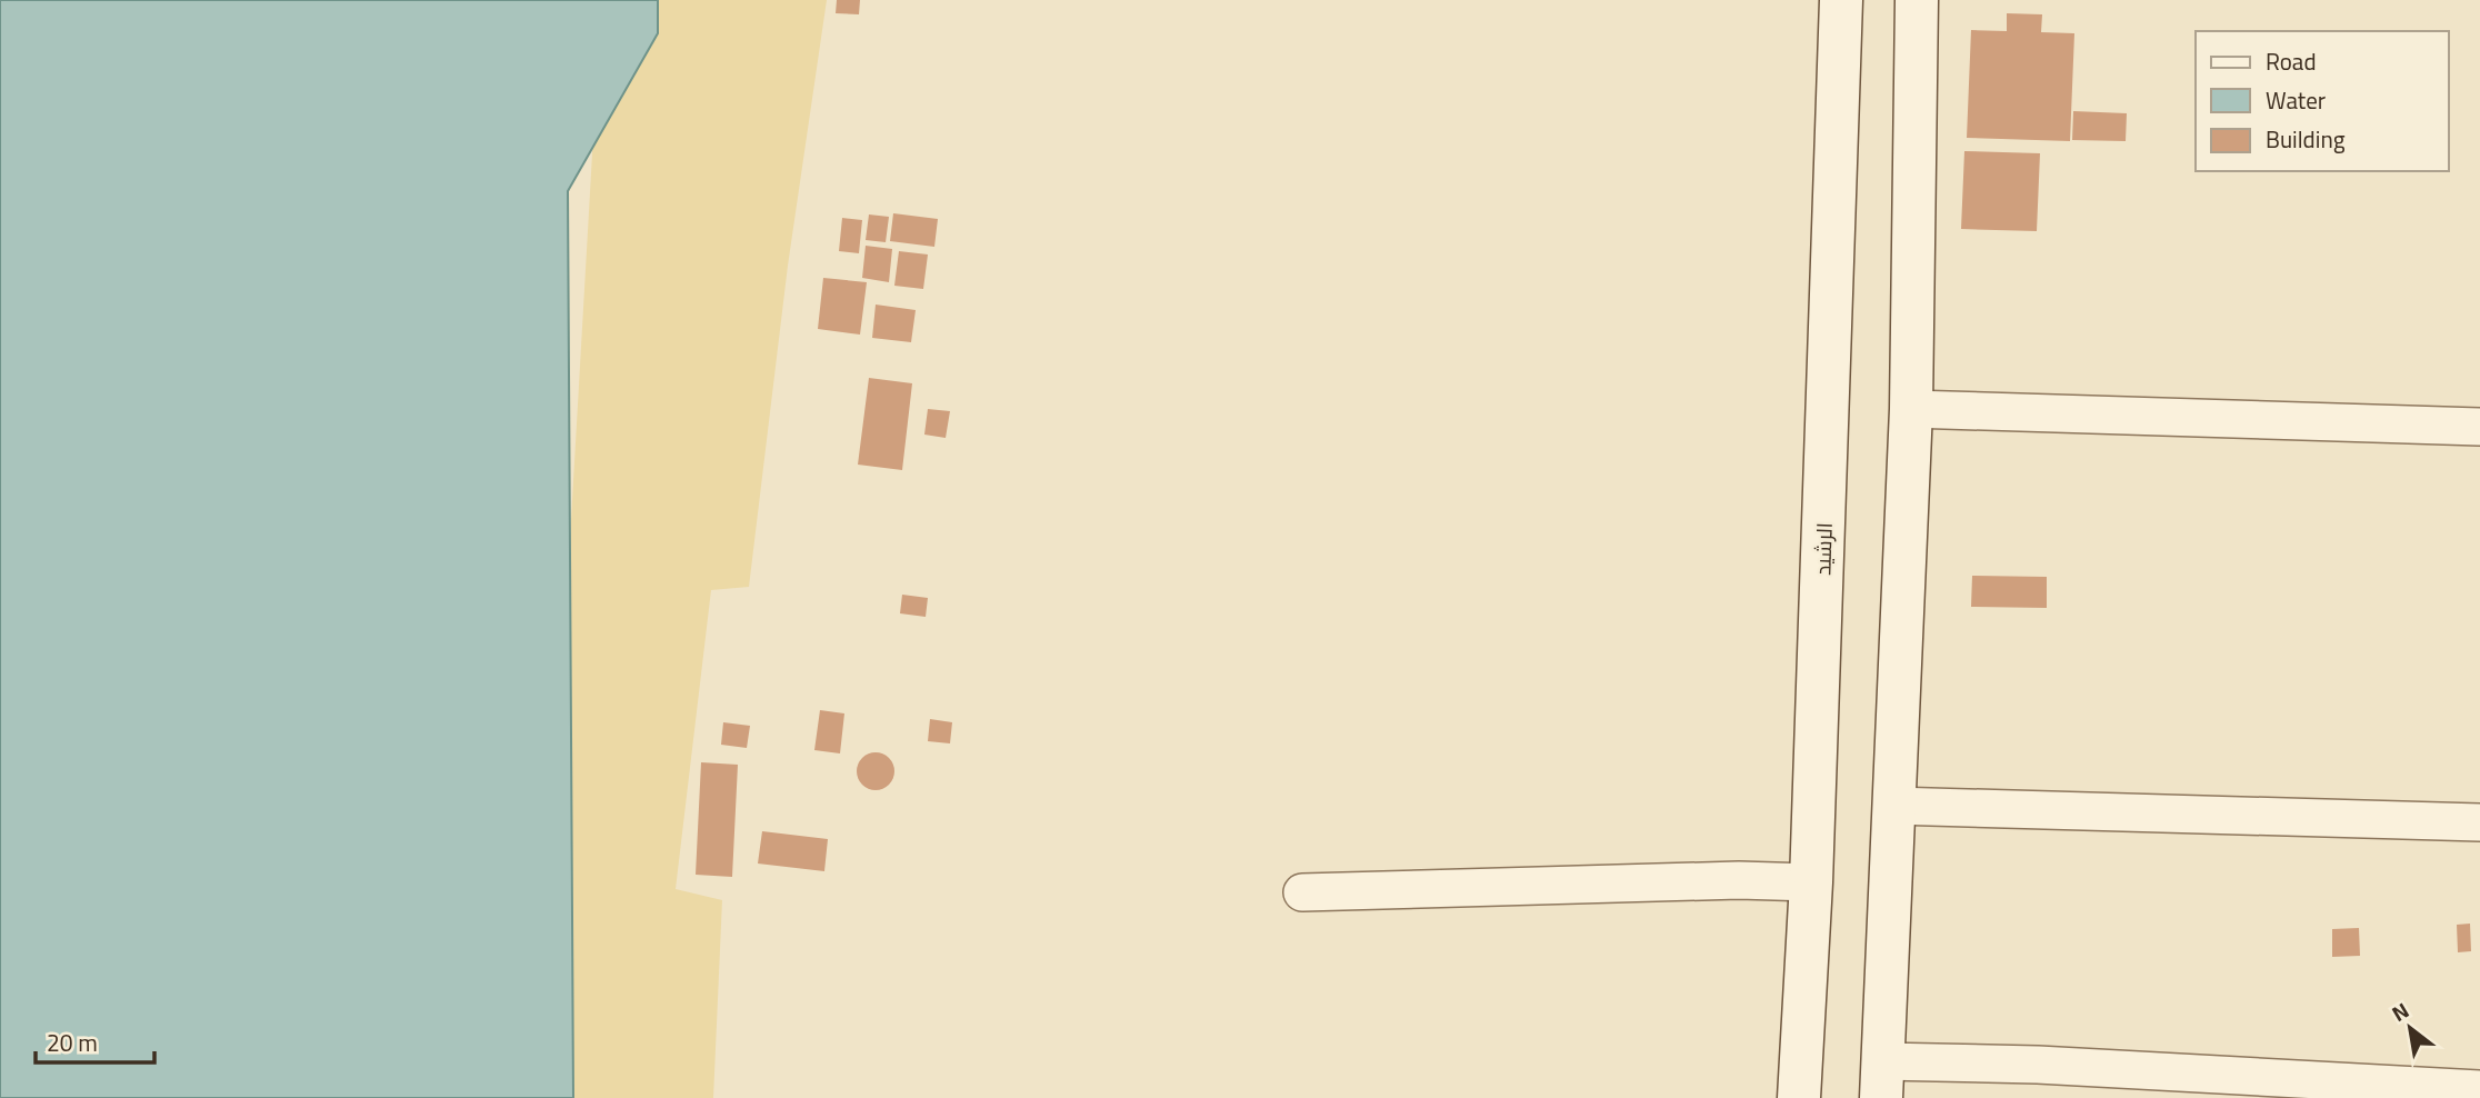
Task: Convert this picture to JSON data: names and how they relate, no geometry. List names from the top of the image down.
{
  "streets": {
    "main road": ["الرشيد"]
  },
  "legend": ["Road", "Water", "Building"],
  "scale_bar": "20 m",
  "north": "top left"
}
